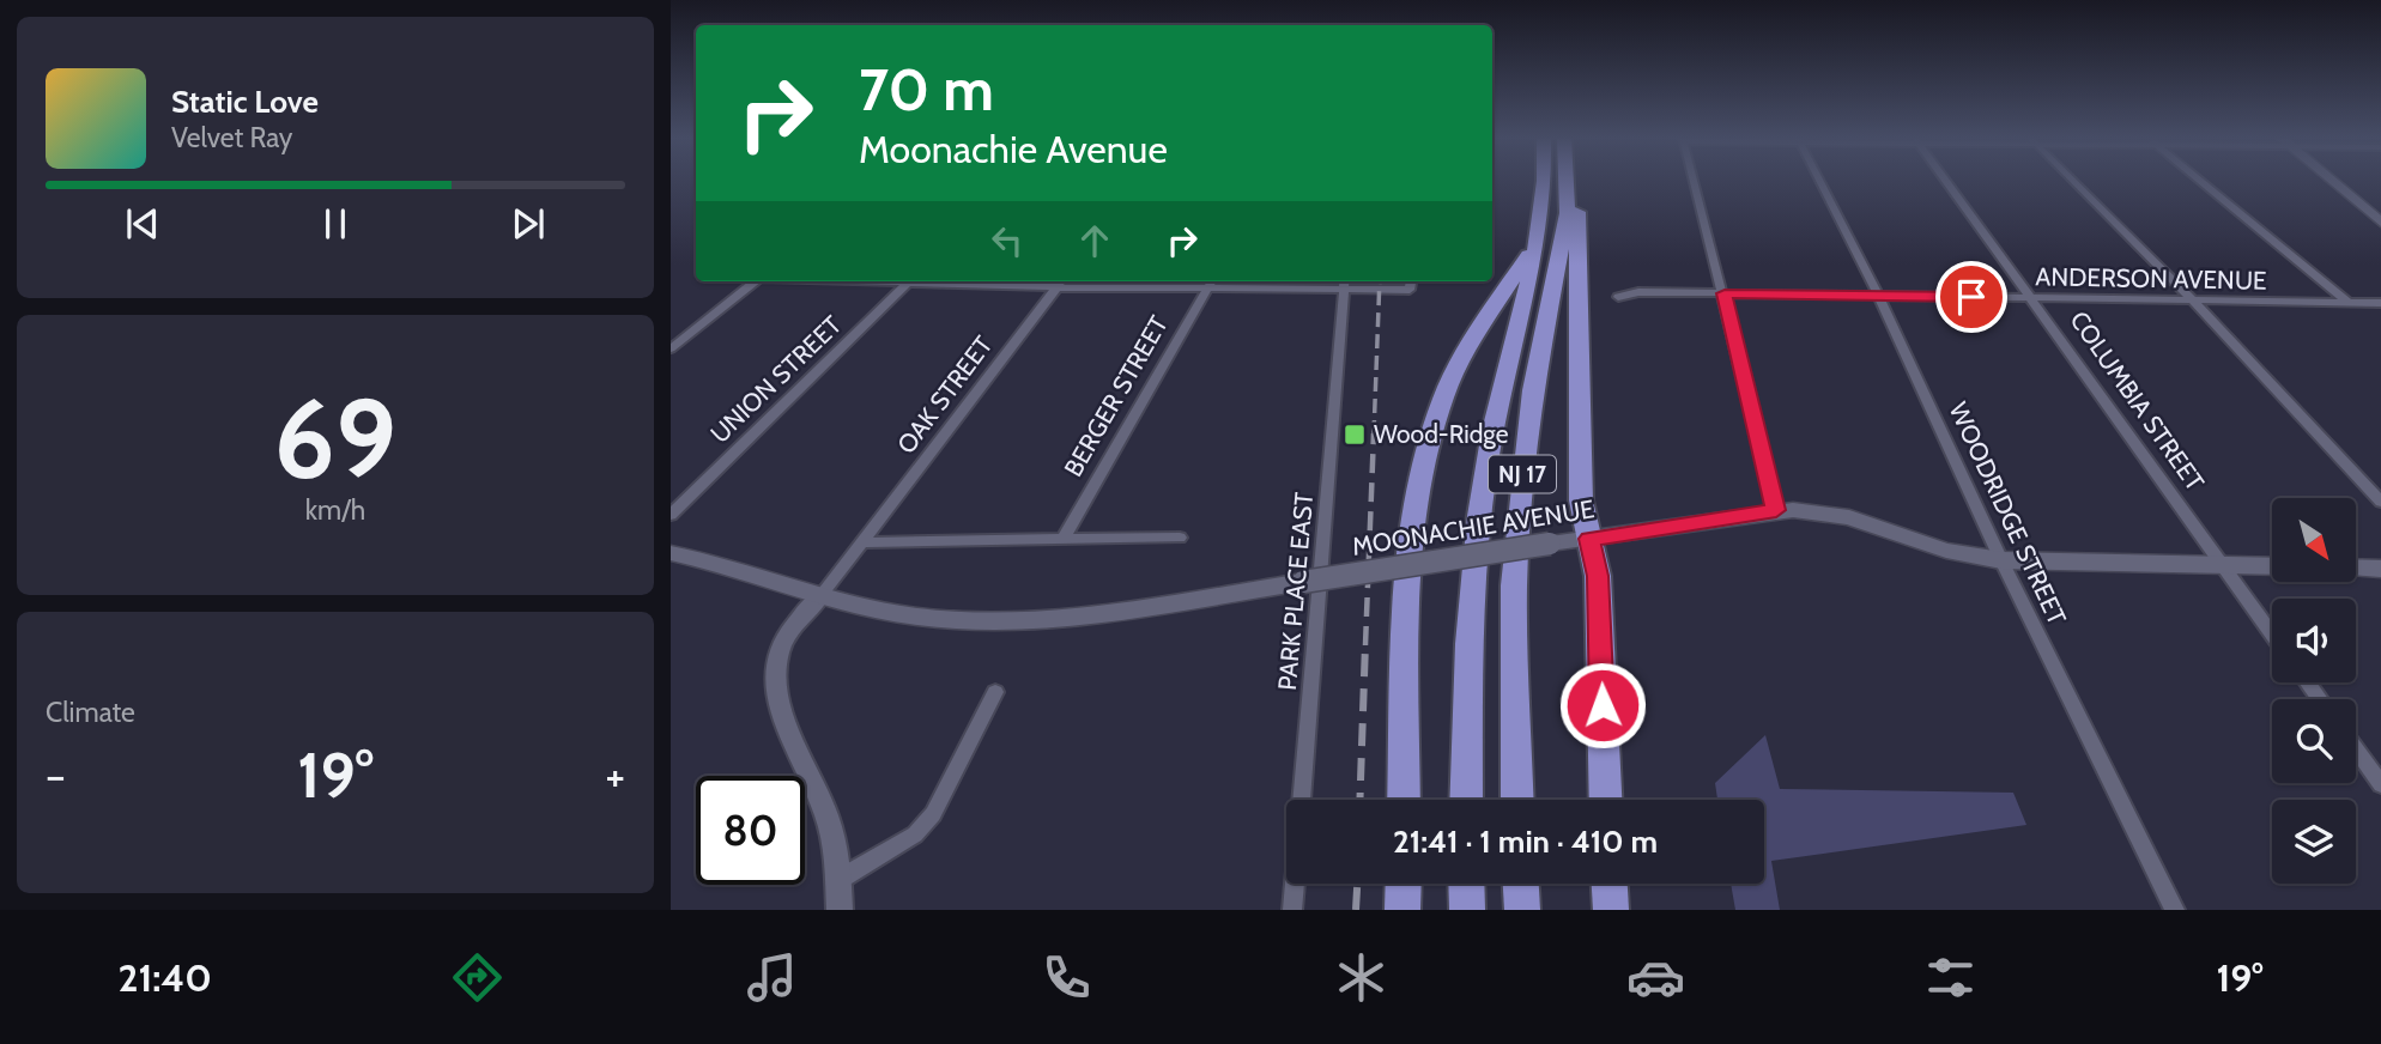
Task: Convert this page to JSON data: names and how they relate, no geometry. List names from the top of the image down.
{
  "streets": {
    "highway": ["NJ 17"],
    "main road": ["MOONACHIE AVENUE"],
    "street": [
      "ANDERSON AVENUE",
      "UNION STREET",
      "OAK STREET",
      "BERGER STREET",
      "COLUMBIA STREET",
      "WOODRIDGE STREET",
      "PARK PLACE EAST"
    ]
  },
  "crossings": [
    ["ANDERSON AVENUE", "COLUMBIA STREET"],
    ["ANDERSON AVENUE", "WOODRIDGE STREET"],
    ["OAK STREET", "MOONACHIE AVENUE"],
    ["COLUMBIA STREET", "MOONACHIE AVENUE"],
    ["WOODRIDGE STREET", "MOONACHIE AVENUE"]
  ],
  "places": {
    "transit": ["Wood-Ridge"]
  },
  "north": "bottom right",
  "page": {
    "turn": ["70 m", "Moonachie Avenue"],
    "song": ["Static Love", "Velvet Ray"],
    "tile": [
      ["69", "km/h"],
      "Climate"
    ],
    "heat": ["−", "19°", "+"],
    "limit": "80",
    "trip": "21:41 · 1 min · 410 m",
    "tabs": ["21:40", "19°"]
  }
}
